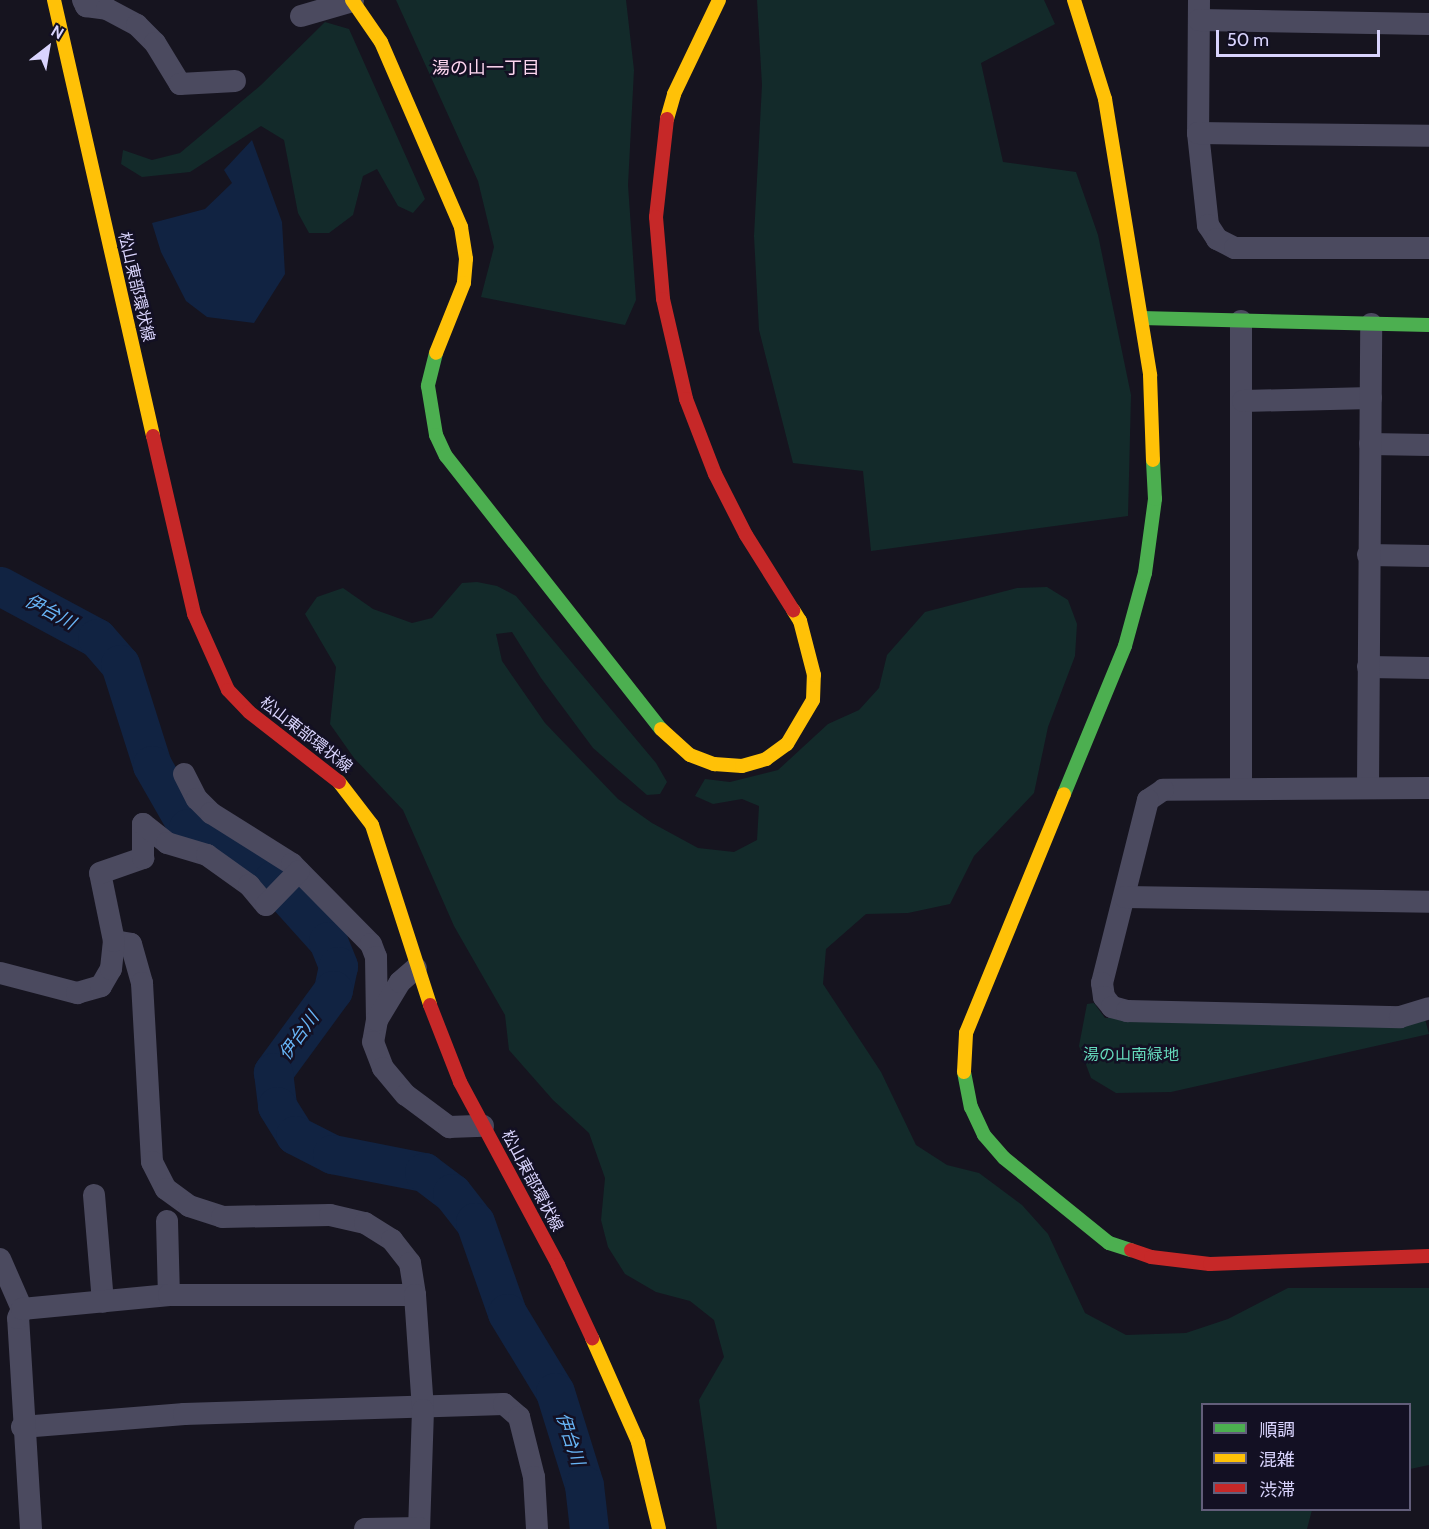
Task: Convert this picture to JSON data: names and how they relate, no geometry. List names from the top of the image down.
{
  "streets": {
    "street": ["松山東部環状線"]
  },
  "districts": ["湯の山一丁目"],
  "water": ["伊台川"],
  "parks": ["湯の山南緑地"],
  "legend": ["順調", "混雑", "渋滞"],
  "scale_bar": "50 m",
  "north": "top right"
}
